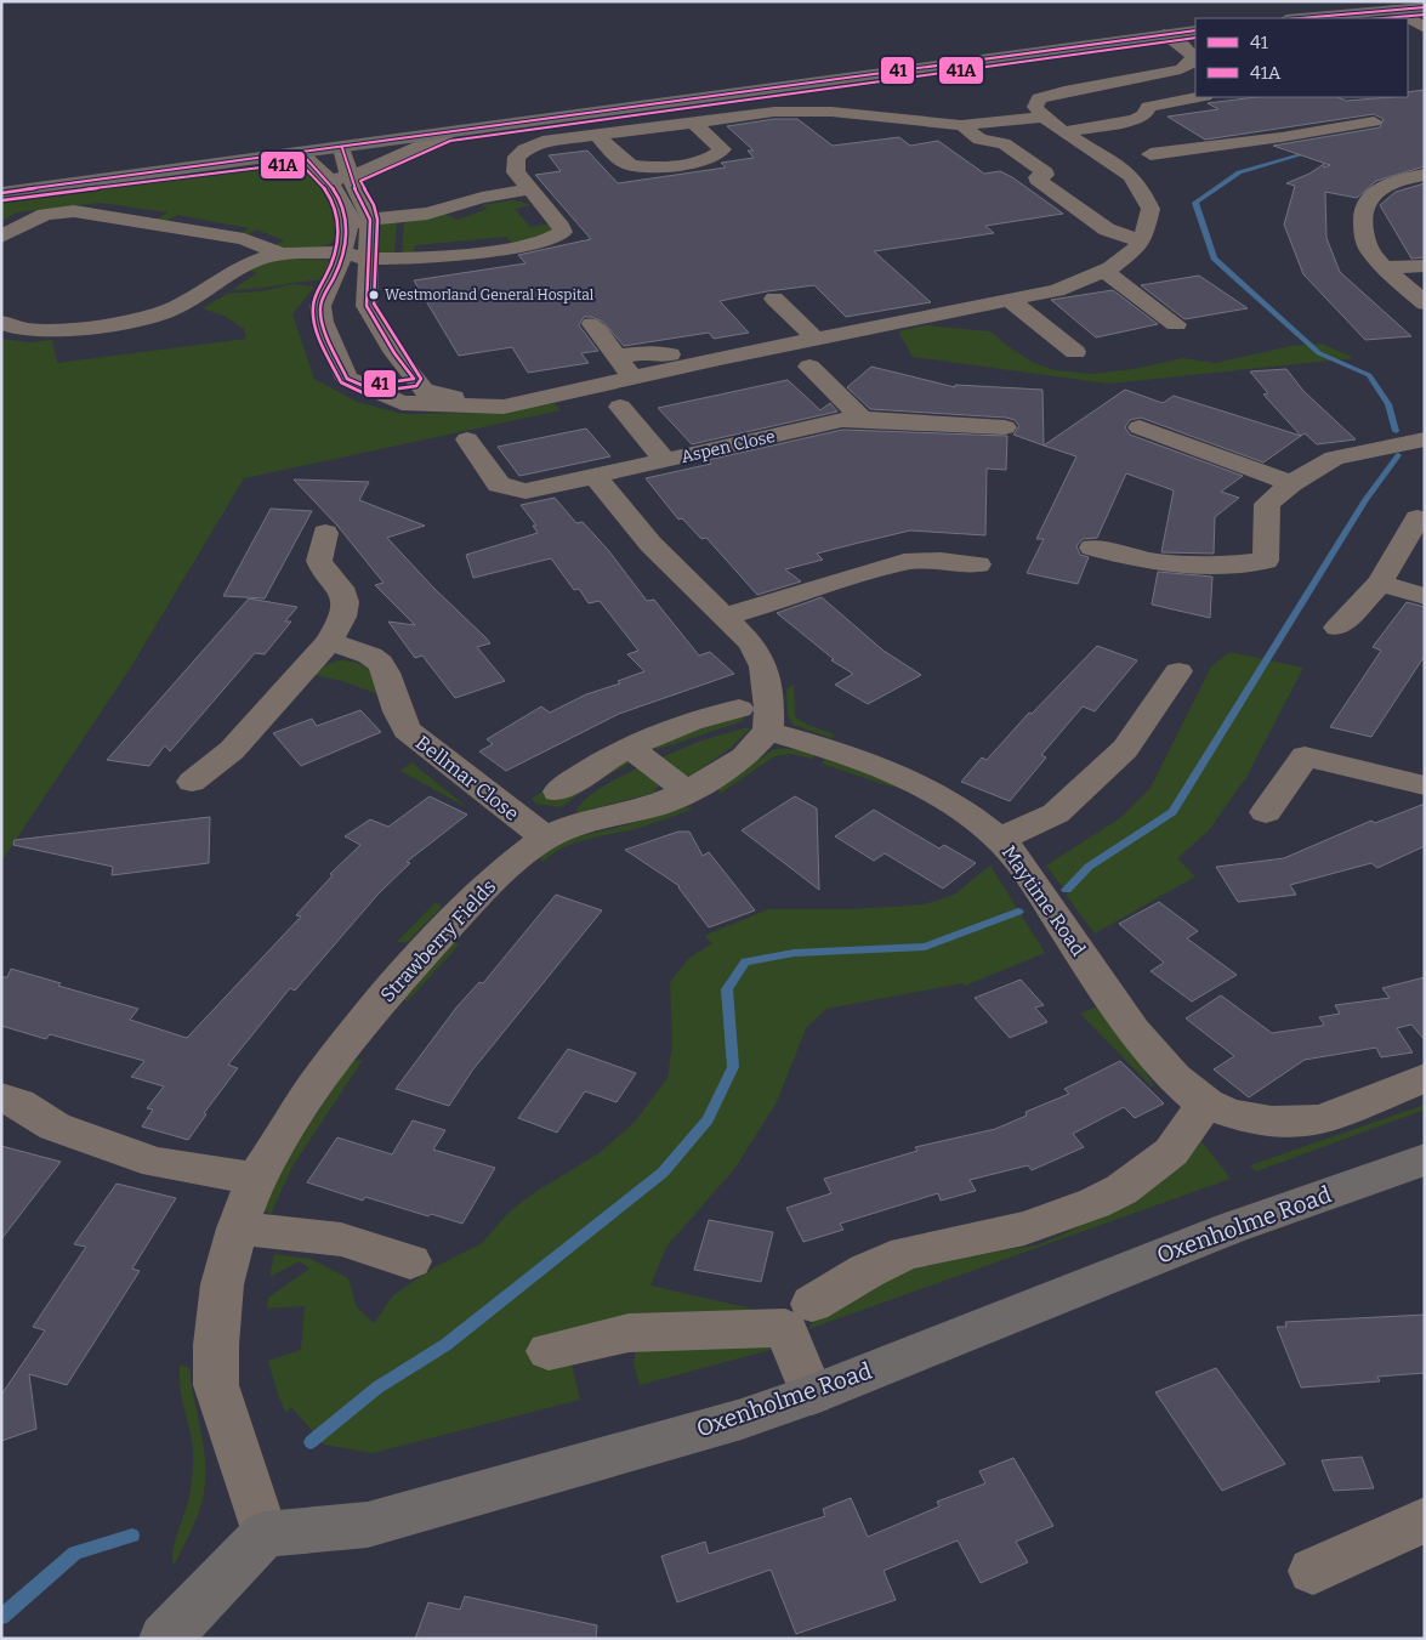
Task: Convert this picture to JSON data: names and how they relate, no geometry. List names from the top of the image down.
{
  "streets": {
    "main road": ["Oxenholme Road"],
    "street": [
      "Aspen Close",
      "Bellmar Close",
      "Maytime Road",
      "Strawberry Fields"
    ]
  },
  "crossings": [
    ["Bellmar Close", "Strawberry Fields"],
    ["Maytime Road", "Strawberry Fields"],
    ["Strawberry Fields", "Oxenholme Road"]
  ],
  "places": ["Westmorland General Hospital"],
  "lines": ["transit line 41", "transit line 41A"],
  "legend": ["41", "41A"]
}
